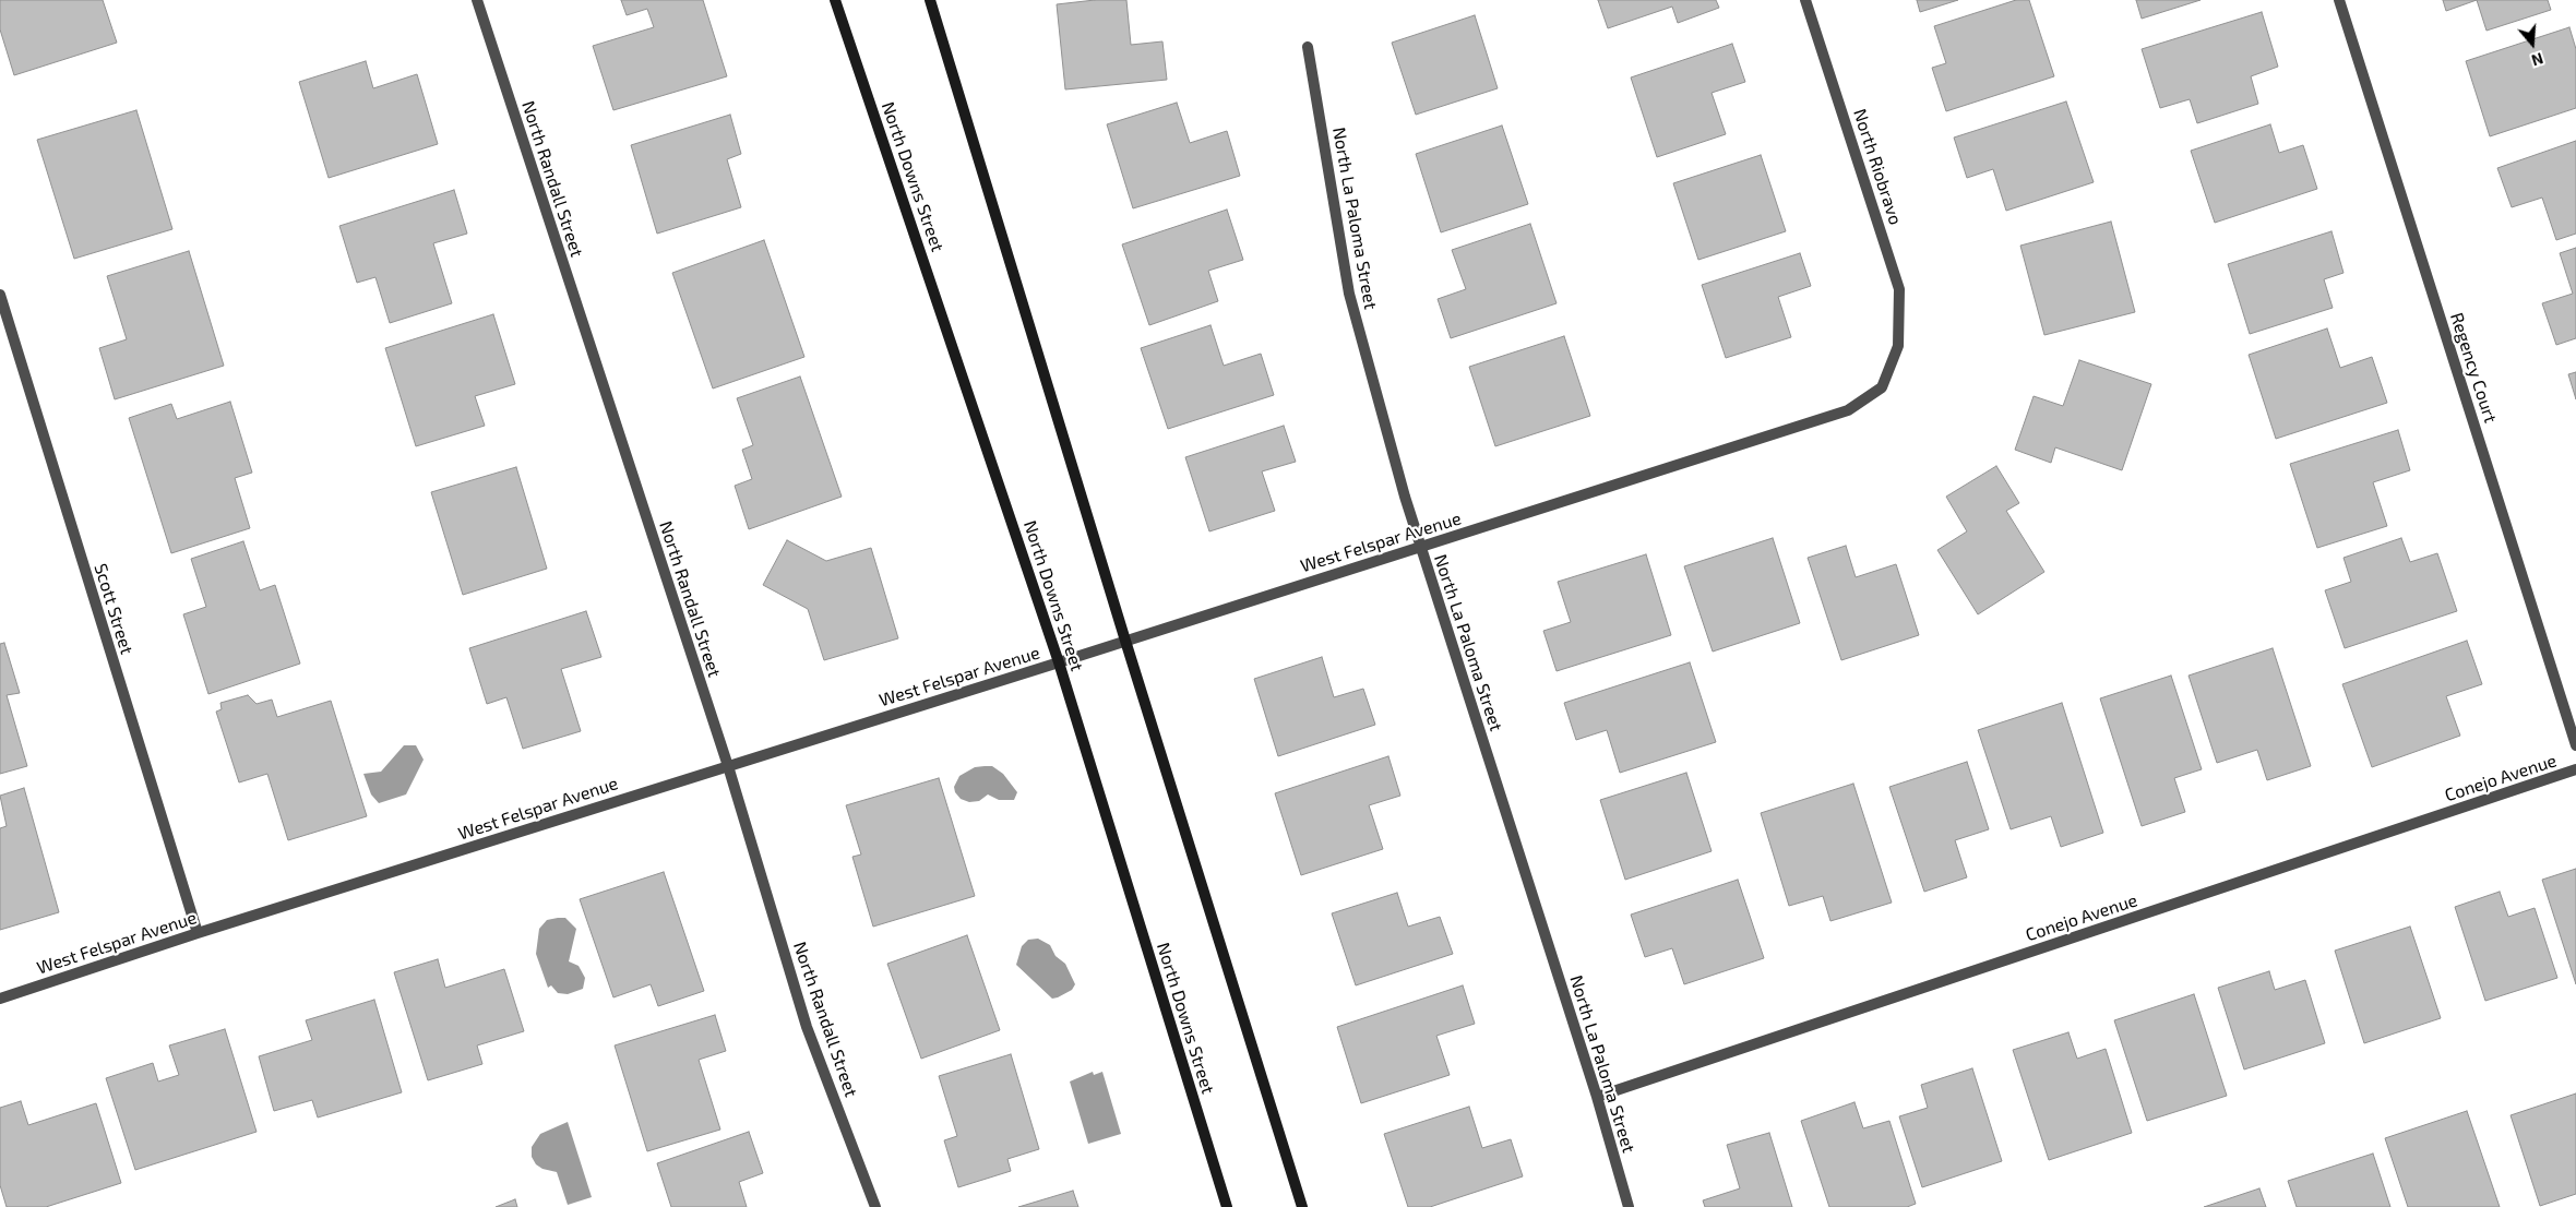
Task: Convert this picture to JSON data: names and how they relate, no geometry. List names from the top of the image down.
{
  "streets": {
    "main road": ["North Downs Street"],
    "street": [
      "North Riobravo",
      "North Randall Street",
      "North La Paloma Street",
      "Regency Court",
      "West Felspar Avenue",
      "Scott Street",
      "Conejo Avenue"
    ]
  },
  "crossings": [
    ["North Riobravo", "West Felspar Avenue"],
    ["North Downs Street", "West Felspar Avenue"],
    ["North Randall Street", "West Felspar Avenue"],
    ["North La Paloma Street", "West Felspar Avenue"],
    ["North La Paloma Street", "Conejo Avenue"],
    ["West Felspar Avenue", "Scott Street"]
  ],
  "north": "bottom"
}
